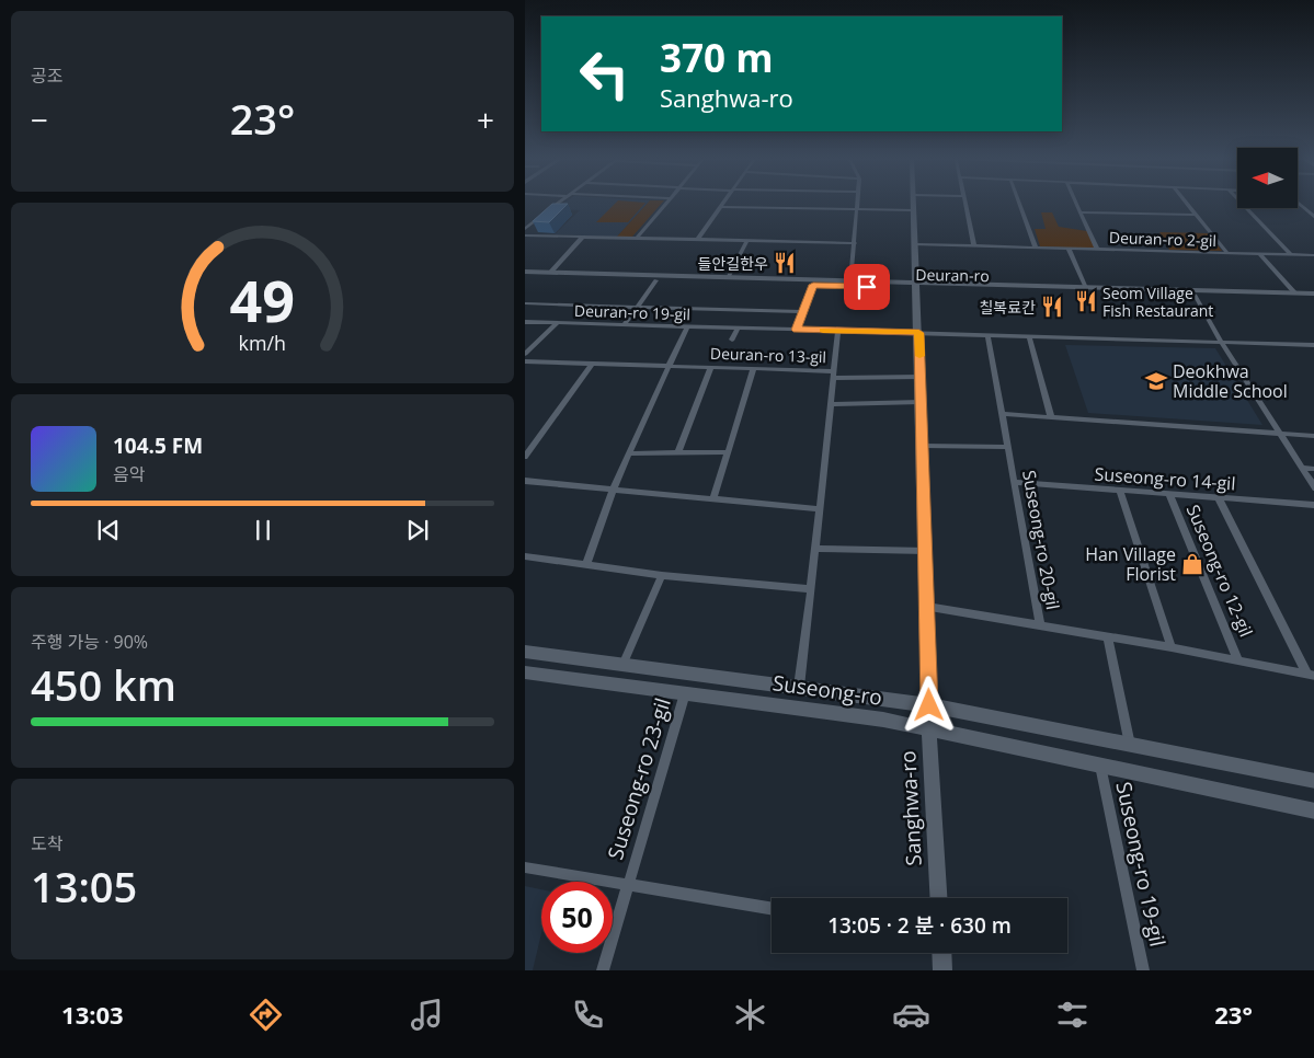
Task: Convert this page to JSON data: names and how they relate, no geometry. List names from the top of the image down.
{
  "streets": {
    "main road": ["Deuran-ro", "Suseong-ro", "Sanghwa-ro"],
    "street": [
      "Deuran-ro 2-gil",
      "Deuran-ro 19-gil",
      "Deuran-ro 13-gil",
      "Suseong-ro 14-gil",
      "Suseong-ro 20-gil",
      "Suseong-ro 12-gil",
      "Suseong-ro 23-gil",
      "Suseong-ro 19-gil"
    ]
  },
  "crossings": [
    ["Deuran-ro", "Deuran-ro 13-gil"],
    ["Deuran-ro", "Sanghwa-ro"],
    ["Deuran-ro 19-gil", "Deuran-ro 13-gil"],
    ["Deuran-ro 13-gil", "Suseong-ro"],
    ["Suseong-ro 14-gil", "Suseong-ro 20-gil"],
    ["Suseong-ro 14-gil", "Suseong-ro 12-gil"],
    ["Suseong-ro 20-gil", "Suseong-ro 12-gil"],
    ["Suseong-ro", "Suseong-ro 23-gil"],
    ["Suseong-ro", "Sanghwa-ro"],
    ["Suseong-ro", "Suseong-ro 19-gil"]
  ],
  "places": {
    "restaurant": ["들안길한우", "Seom Village Fish Restaurant", "칠복료칸"],
    "school or university": ["Deokhwa Middle School"],
    "shop": ["Han Village Florist"]
  },
  "north": "left",
  "page": {
    "tile": [
      "공조",
      ["주행 가능 · 90%", "450 km"],
      ["도착", "13:05"]
    ],
    "turn": ["370 m", "Sanghwa-ro"],
    "heat": ["−", "23°", "+"],
    "song": ["104.5 FM", "음악"],
    "limit": "50",
    "trip": "13:05 · 2 분 · 630 m",
    "tabs": ["13:03", "23°"],
    "gauge": ["49", "km/h"]
  }
}
